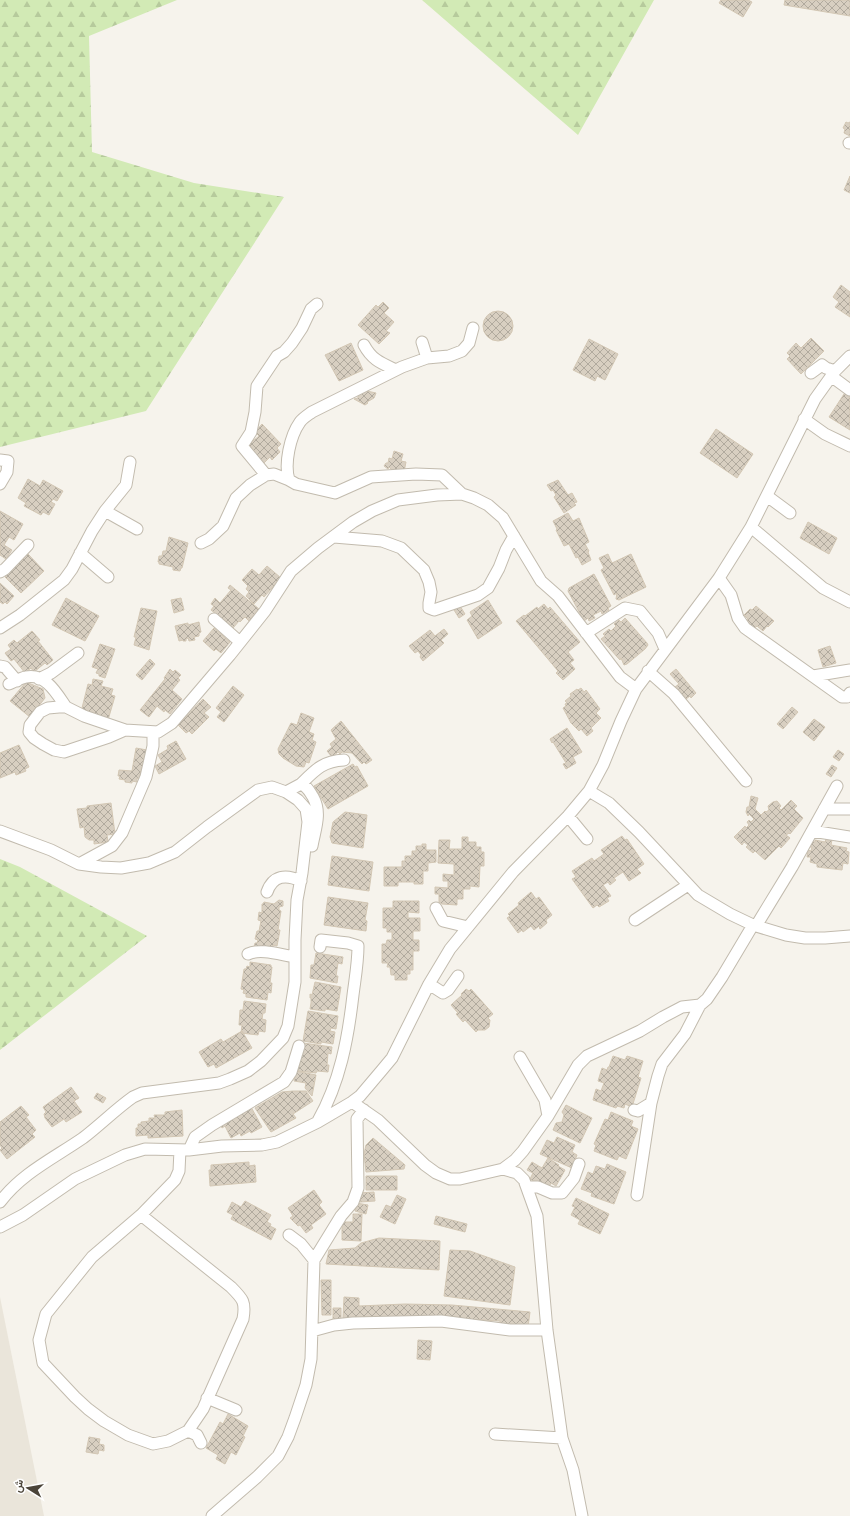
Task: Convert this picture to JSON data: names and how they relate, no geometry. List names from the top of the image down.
{
  "north": "left"
}
